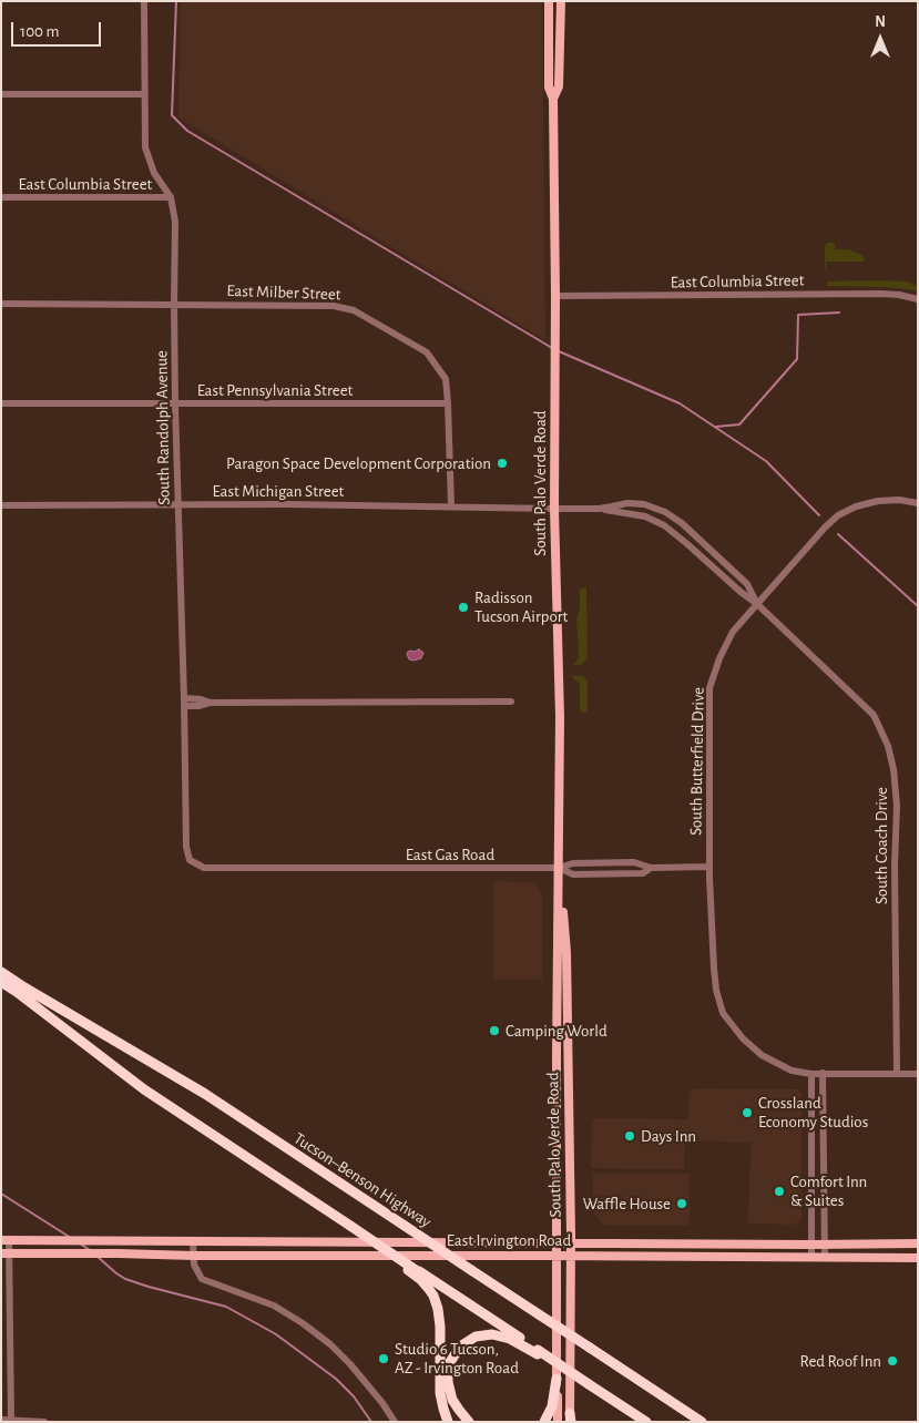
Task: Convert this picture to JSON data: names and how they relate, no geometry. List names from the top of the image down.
{
  "streets": {
    "highway": ["Tucson–Benson Highway"],
    "main road": ["South Palo Verde Road", "East Irvington Road"],
    "street": [
      "East Columbia Street",
      "East Milber Street",
      "East Pennsylvania Street",
      "South Randolph Avenue",
      "East Michigan Street",
      "South Butterfield Drive",
      "South Coach Drive",
      "East Gas Road"
    ]
  },
  "crossings": [
    ["East Columbia Street", "South Randolph Avenue"],
    ["East Columbia Street", "South Palo Verde Road"],
    ["East Milber Street", "East Pennsylvania Street"],
    ["East Milber Street", "South Randolph Avenue"],
    ["East Milber Street", "East Michigan Street"],
    ["East Pennsylvania Street", "South Randolph Avenue"],
    ["South Randolph Avenue", "East Michigan Street"],
    ["South Randolph Avenue", "East Gas Road"],
    ["South Palo Verde Road", "East Michigan Street"],
    ["South Palo Verde Road", "South Coach Drive"],
    ["South Palo Verde Road", "East Gas Road"],
    ["South Palo Verde Road", "East Irvington Road"],
    ["East Michigan Street", "South Coach Drive"],
    ["South Butterfield Drive", "South Coach Drive"],
    ["South Butterfield Drive", "East Gas Road"]
  ],
  "places": [
    "Paragon Space Development Corporation",
    "Radisson Tucson Airport",
    "Camping World",
    "Crossland Economy Studios",
    "Days Inn",
    "Comfort Inn & Suites",
    "Waffle House",
    "Studio 6 Tucson, AZ - Irvington Road",
    "Red Roof Inn"
  ],
  "scale_bar": "100 m",
  "north": "top"
}
